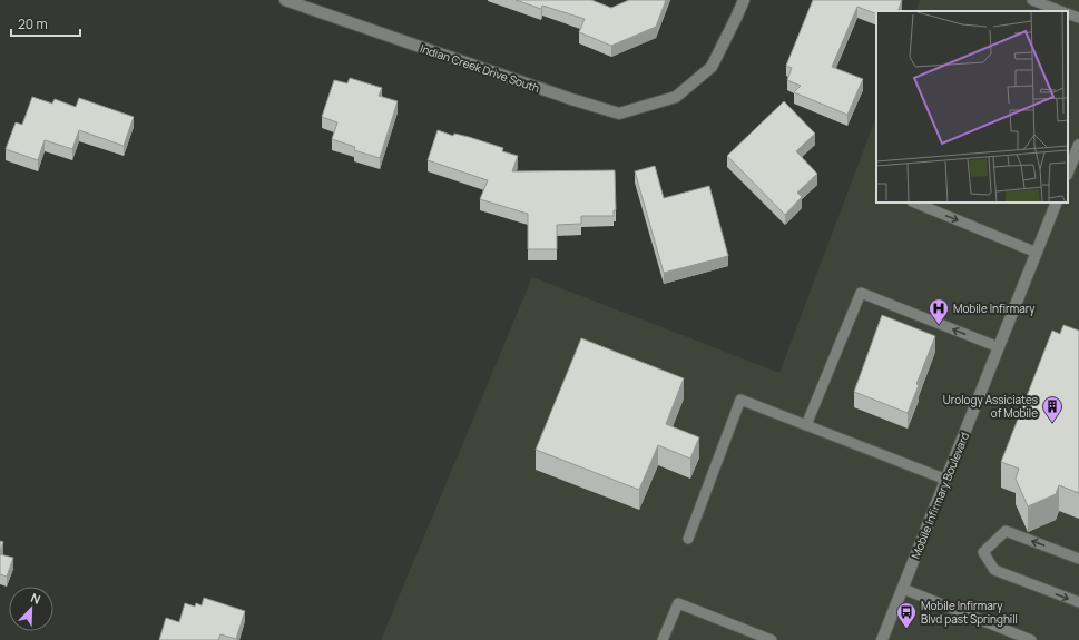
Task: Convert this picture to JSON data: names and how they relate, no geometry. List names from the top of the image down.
{
  "streets": {
    "street": ["Indian Creek Drive South", "Mobile Infirmary Boulevard"]
  },
  "places": {
    "hospital": ["Mobile Infirmary"],
    "building": ["Urology Assiciates of Mobile"],
    "bus stop": ["Mobile Infirmary Blvd past Springhill"]
  },
  "scale_bar": "20 m",
  "north": "top right"
}
